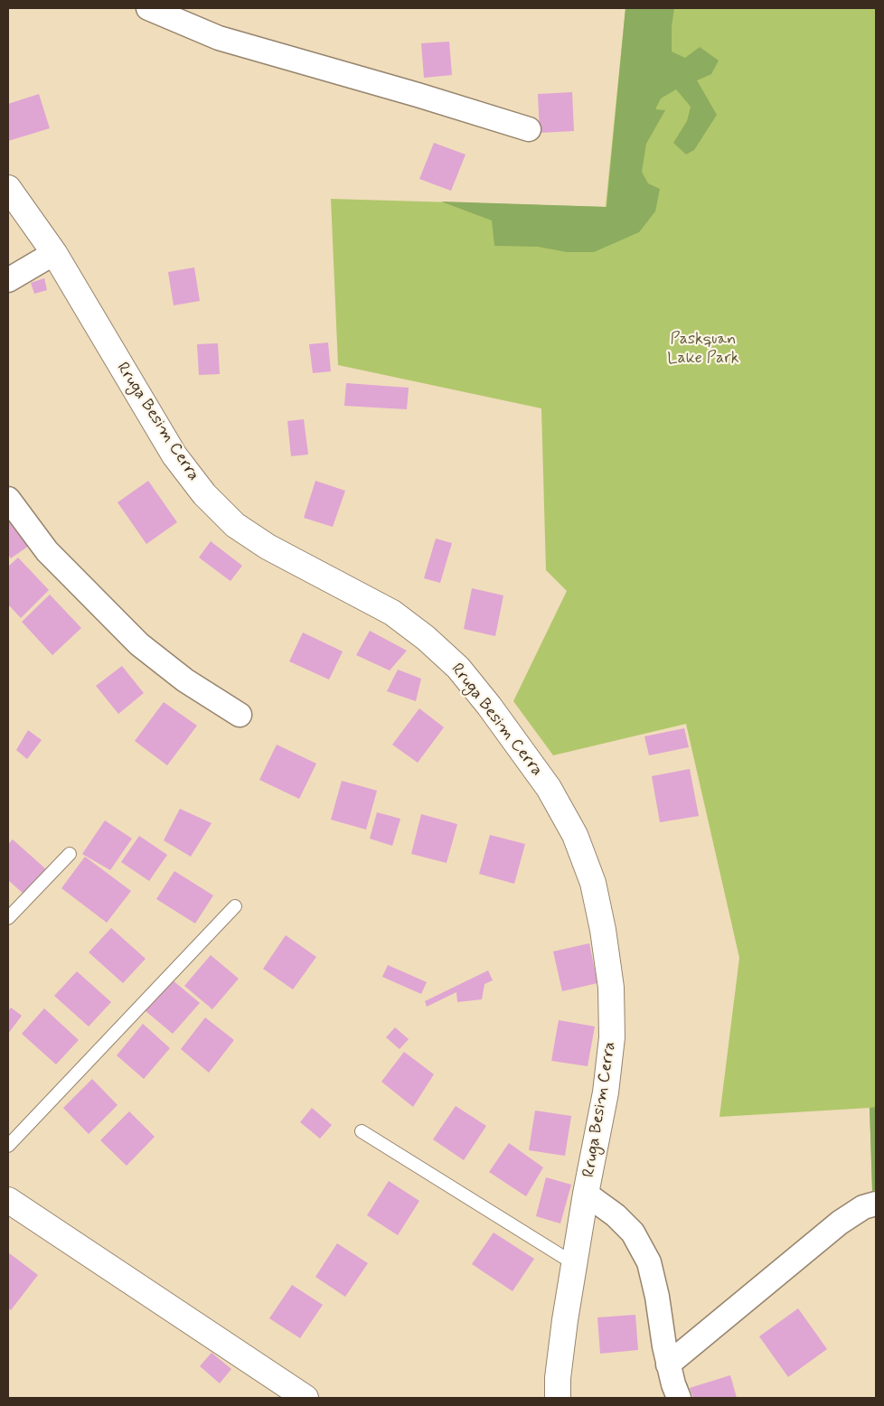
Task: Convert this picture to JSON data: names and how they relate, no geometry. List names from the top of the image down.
{
  "streets": {
    "street": ["Rruga Besim Cerra"]
  },
  "parks": ["Paskquan Lake Park"]
}
